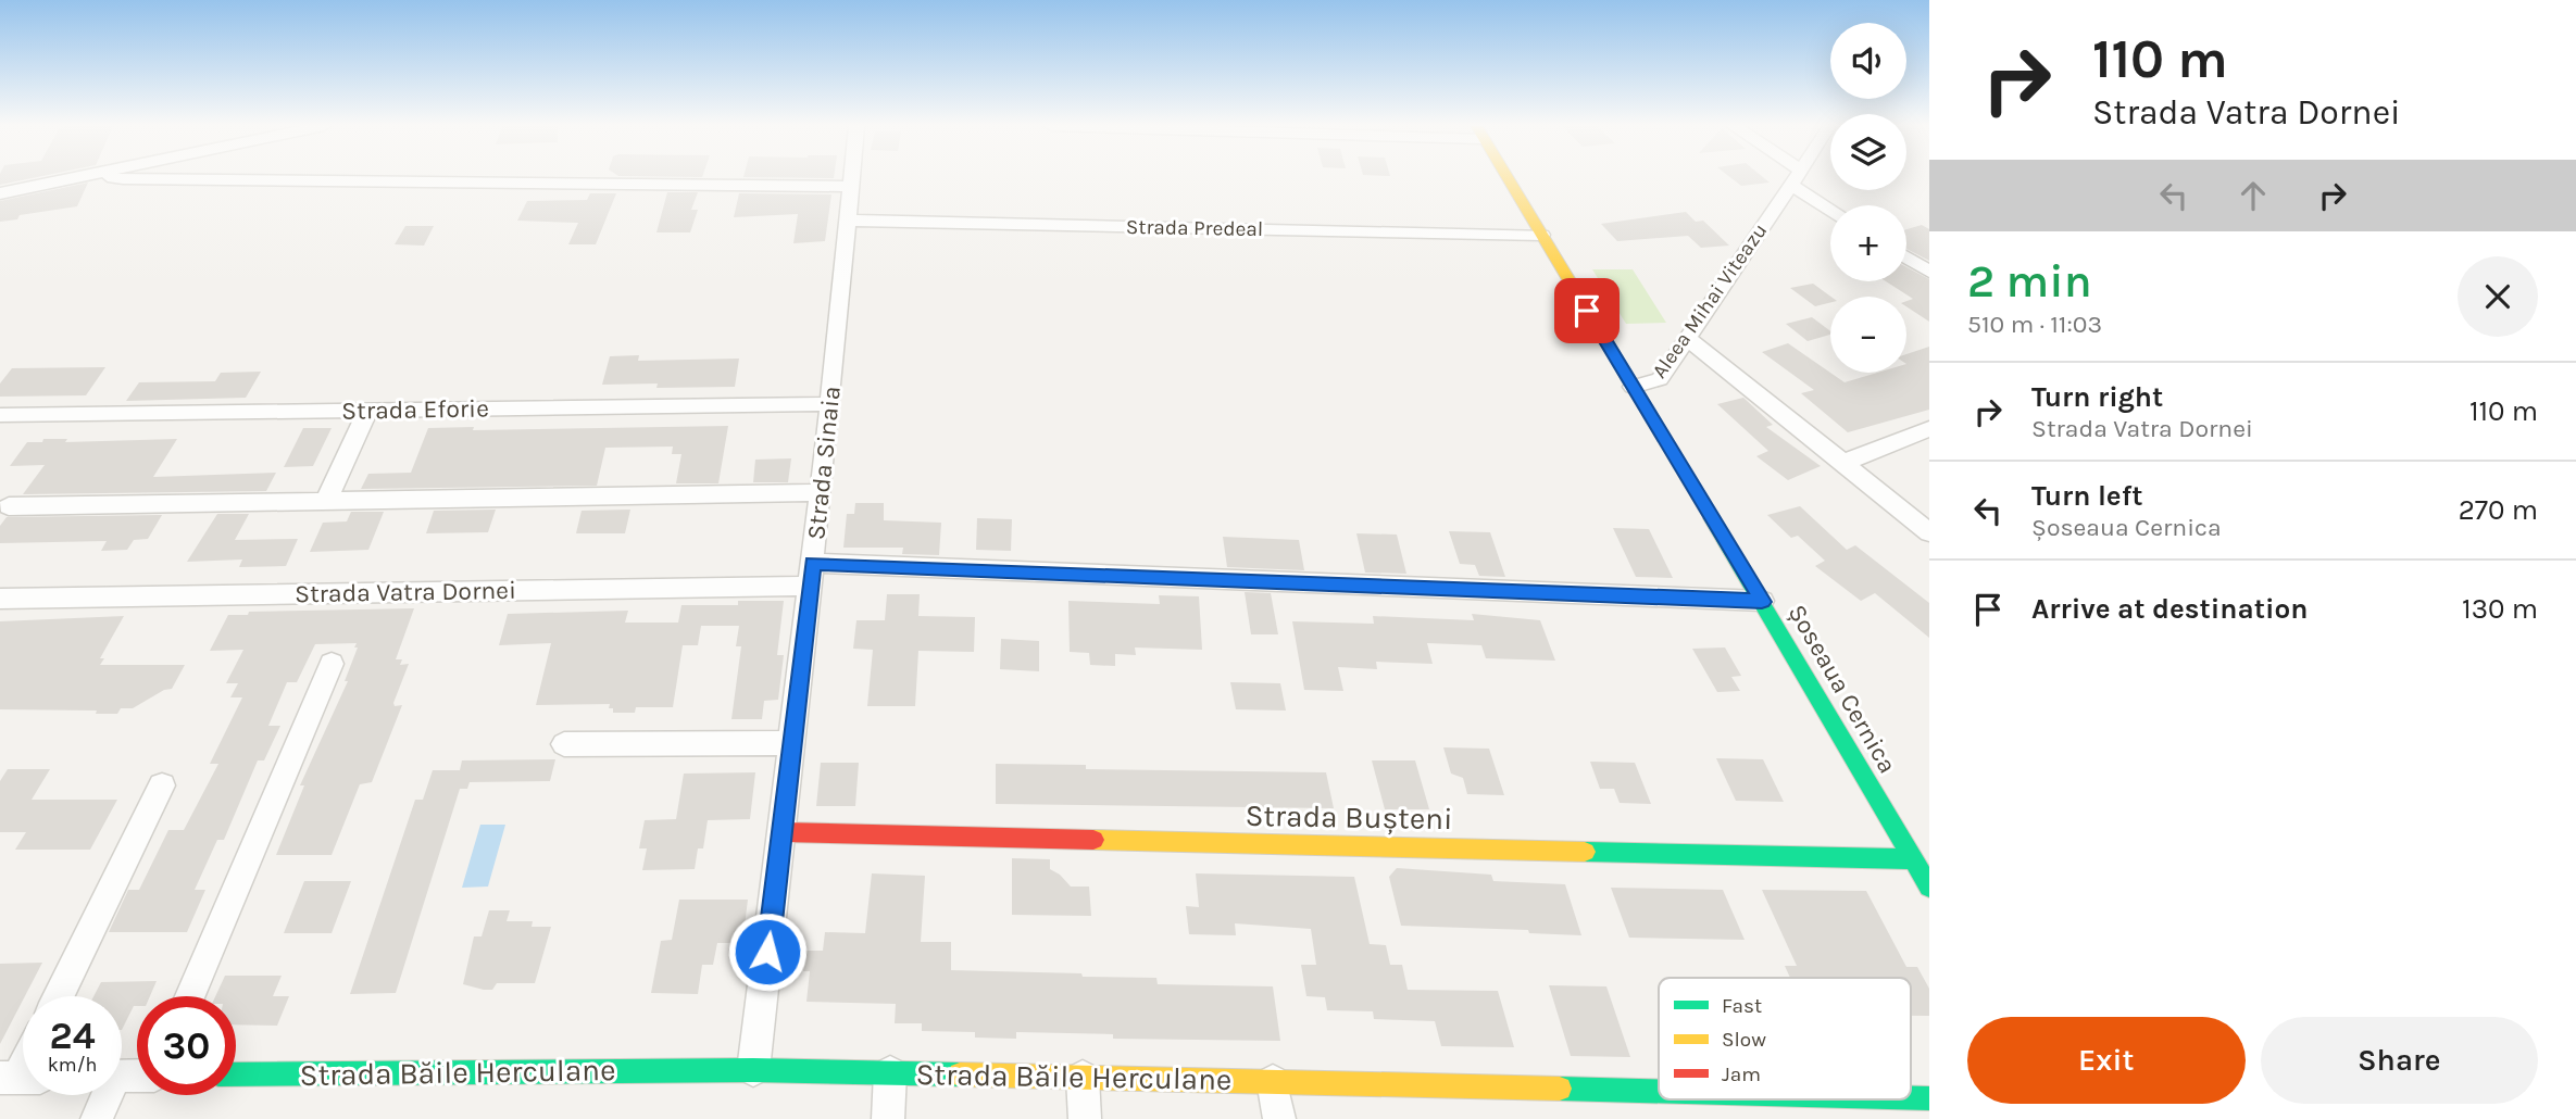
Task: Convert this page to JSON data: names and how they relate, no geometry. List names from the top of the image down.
{
  "streets": {
    "street": [
      "Strada Predeal",
      "Aleea Mihai Viteazu",
      "Strada Eforie",
      "Strada Sinaia",
      "Strada Vatra Dornei",
      "Șoseaua Cernica",
      "Strada Bușteni",
      "Strada Băile Herculane"
    ]
  },
  "crossings": [
    ["Strada Predeal", "Strada Sinaia"],
    ["Strada Predeal", "Șoseaua Cernica"],
    ["Aleea Mihai Viteazu", "Șoseaua Cernica"],
    ["Strada Eforie", "Strada Sinaia"],
    ["Strada Sinaia", "Strada Vatra Dornei"],
    ["Strada Sinaia", "Strada Bușteni"],
    ["Strada Sinaia", "Strada Băile Herculane"],
    ["Strada Vatra Dornei", "Șoseaua Cernica"],
    ["Șoseaua Cernica", "Strada Bușteni"]
  ],
  "legend": ["Fast", "Slow", "Jam"],
  "page": {
    "turn": ["110 m", "Strada Vatra Dornei"],
    "map_buttons": ["+", "−"],
    "heading": ["2 min", "510 m · 11:03"],
    "list": [
      {
        "name": "Turn right",
        "note": "Strada Vatra Dornei",
        "value": "110 m"
      },
      {
        "name": "Turn left",
        "note": "Șoseaua Cernica",
        "value": "270 m"
      },
      {
        "name": "Arrive at destination",
        "value": "130 m"
      }
    ],
    "speed": "24 km/h",
    "limit": "30",
    "buttons": ["Exit", "Share"]
  }
}
